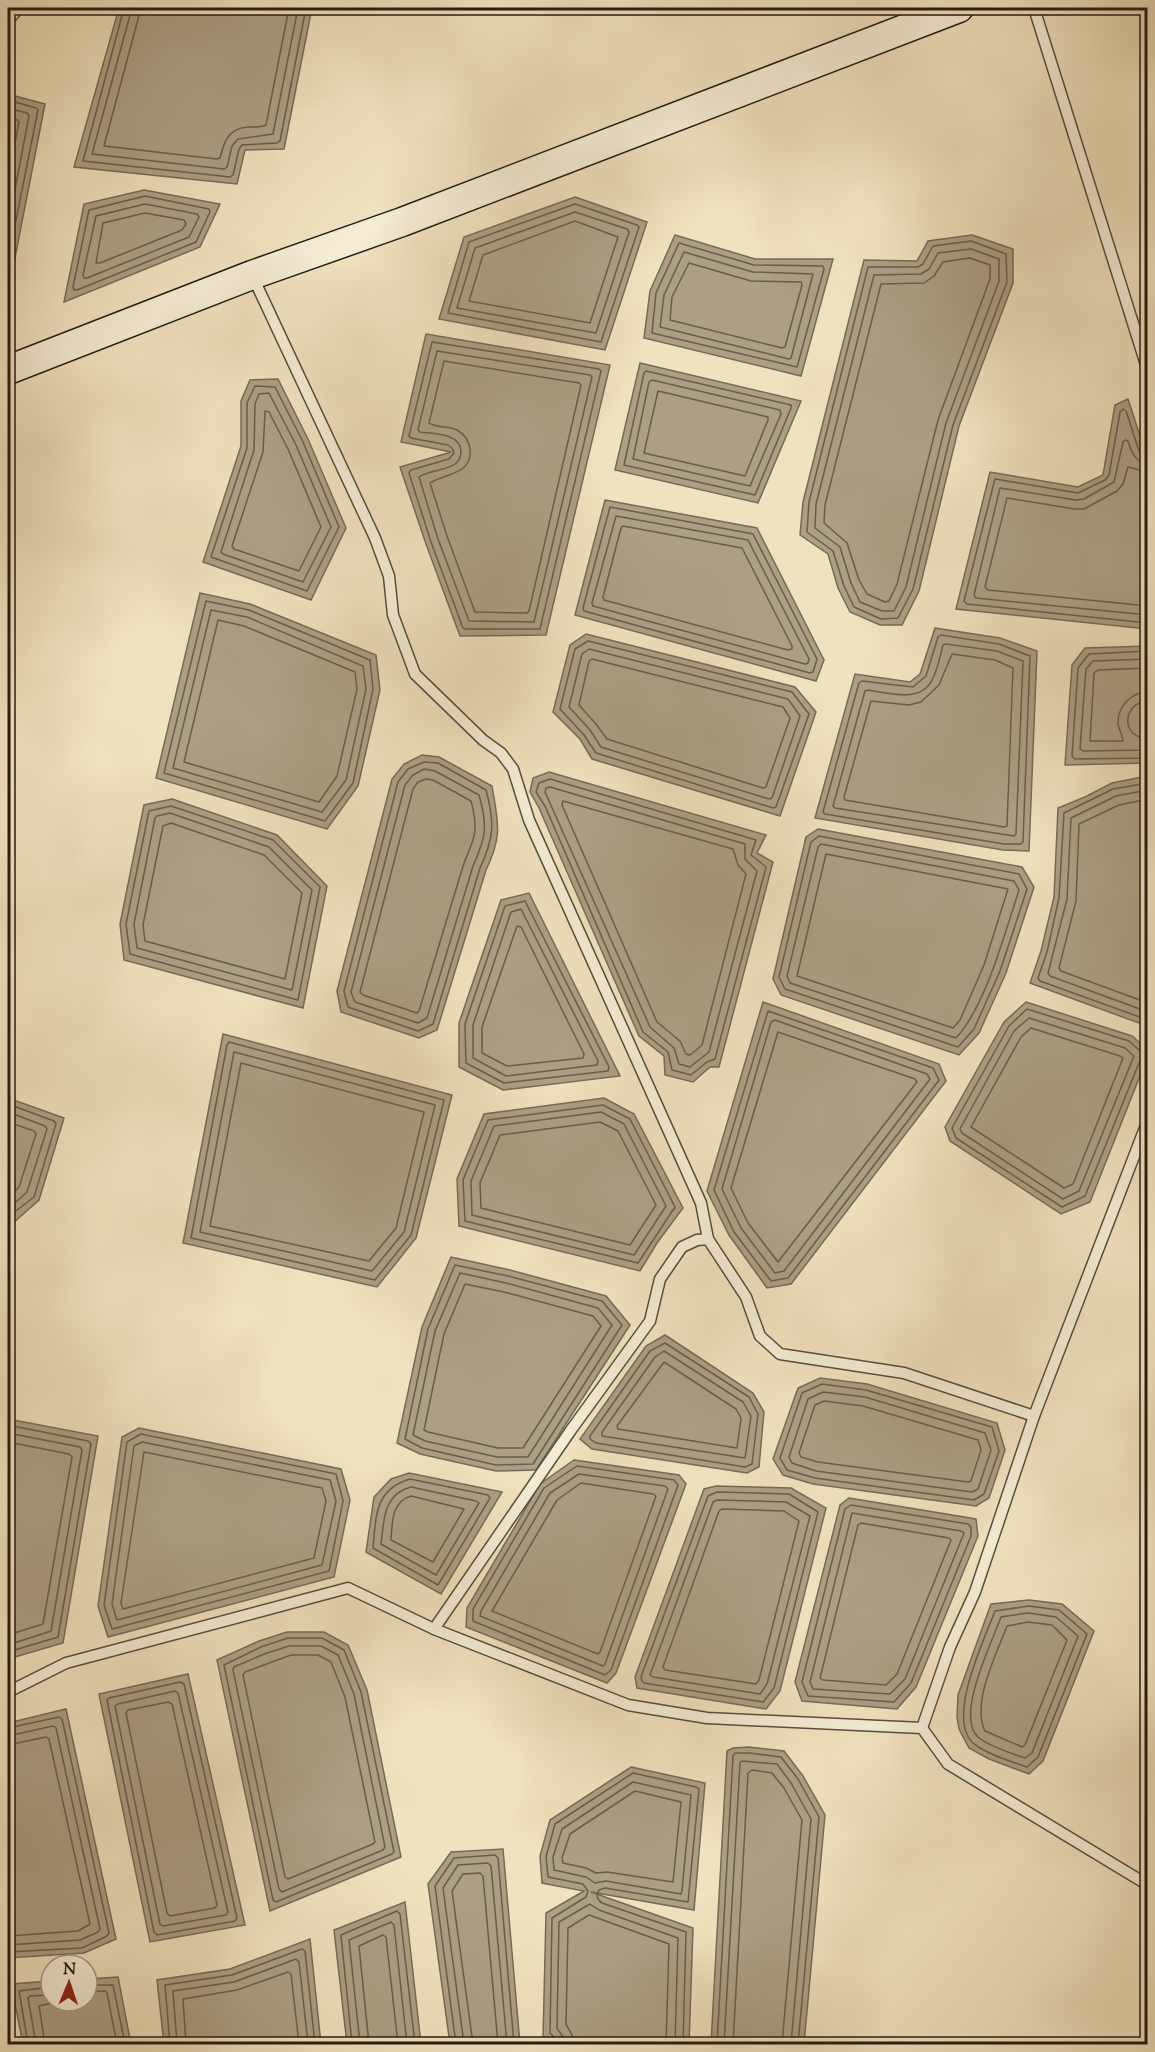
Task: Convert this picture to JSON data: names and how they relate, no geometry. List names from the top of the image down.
{
  "north": "top"
}
